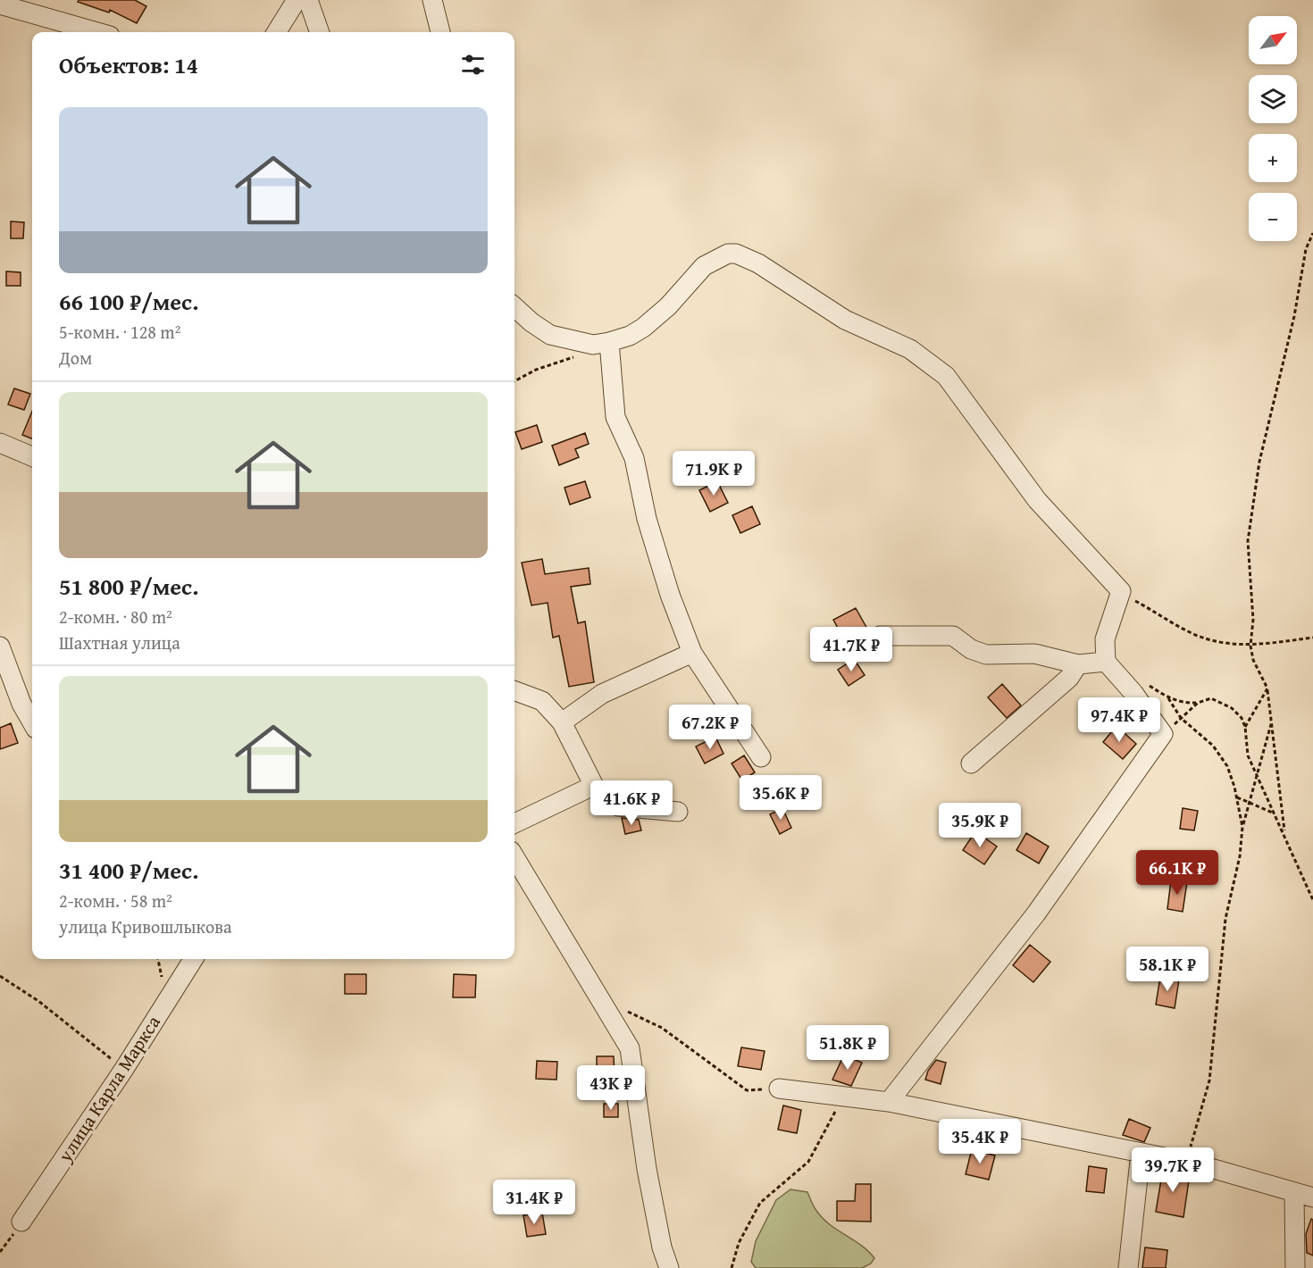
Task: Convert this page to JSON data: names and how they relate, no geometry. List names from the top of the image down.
{
  "streets": {
    "street": ["улица Карла Маркса"]
  },
  "north": "top right",
  "page": {
    "map_buttons": ["+", "−"],
    "heading": "Объектов: 14",
    "list": [
      {
        "name": "66 100 ₽/мес.",
        "note": "5-комн. · 128 m² · Дом"
      },
      {
        "name": "51 800 ₽/мес.",
        "note": "2-комн. · 80 m² · Шахтная улица"
      },
      {
        "name": "31 400 ₽/мес.",
        "note": "2-комн. · 58 m² · улица Кривошлыкова"
      }
    ],
    "price": [
      "71.9K ₽",
      "41.7K ₽",
      "97.4K ₽",
      "67.2K ₽",
      "35.6K ₽",
      "41.6K ₽",
      "35.9K ₽",
      "66.1K ₽",
      "58.1K ₽",
      "51.8K ₽",
      "43K ₽",
      "35.4K ₽",
      "39.7K ₽",
      "31.4K ₽"
    ]
  }
}
